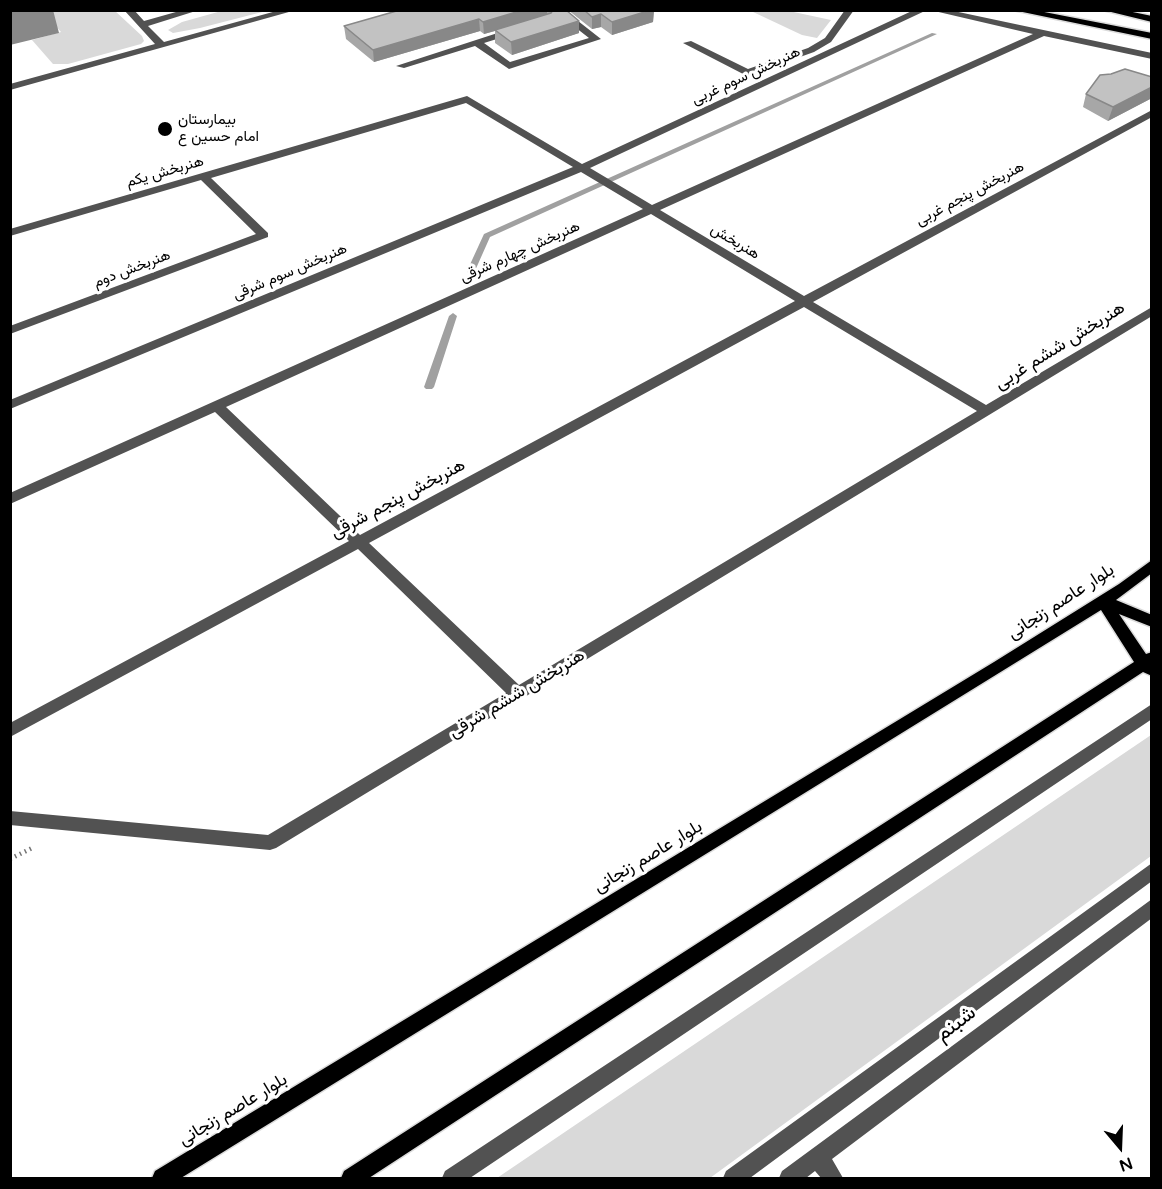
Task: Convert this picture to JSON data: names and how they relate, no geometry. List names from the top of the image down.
{
  "streets": {
    "main road": ["بلوار عاصم زنجانی"],
    "street": [
      "هنربخش سوم غربی",
      "هنربخش یکم",
      "هنربخش پنجم غربی",
      "هنربخش",
      "هنربخش چهارم شرقی",
      "هنربخش دوم",
      "هنربخش سوم شرقی",
      "هنربخش ششم غربی",
      "هنربخش پنجم شرقی",
      "هنربخش ششم شرقی",
      "شبنم"
    ]
  },
  "crossings": [
    ["هنربخش سوم غربی", "هنربخش"],
    ["هنربخش سوم غربی", "هنربخش سوم شرقی"],
    ["هنربخش یکم", "هنربخش"],
    ["هنربخش یکم", "هنربخش دوم"],
    ["هنربخش پنجم غربی", "هنربخش"],
    ["هنربخش پنجم غربی", "هنربخش پنجم شرقی"],
    ["هنربخش", "هنربخش چهارم شرقی"],
    ["هنربخش", "هنربخش سوم شرقی"],
    ["هنربخش", "هنربخش ششم غربی"],
    ["هنربخش", "هنربخش پنجم شرقی"],
    ["هنربخش", "هنربخش ششم شرقی"],
    ["هنربخش ششم غربی", "هنربخش ششم شرقی"]
  ],
  "places": ["بیمارستان امام حسین ع"],
  "north": "bottom"
}
